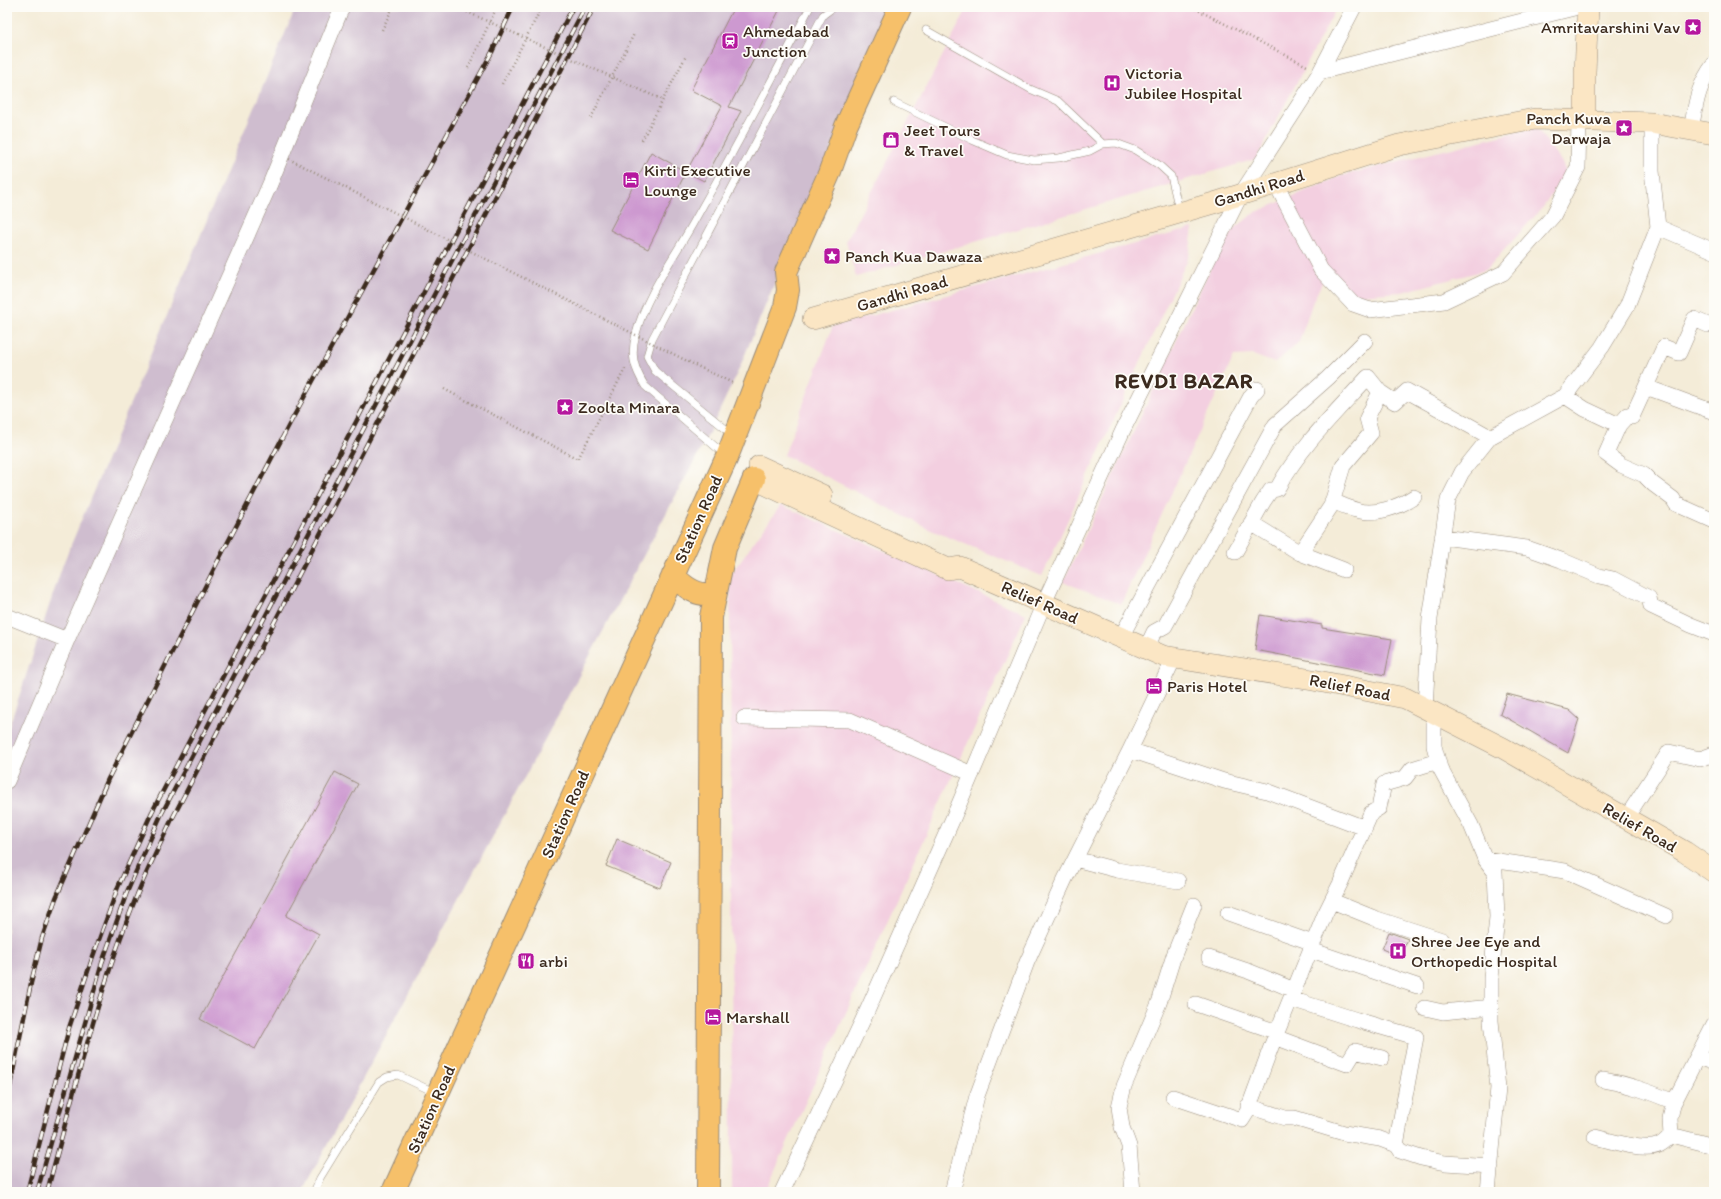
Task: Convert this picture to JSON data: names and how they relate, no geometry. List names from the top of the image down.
{
  "streets": {
    "main road": ["Gandhi Road", "Station Road", "Relief Road"]
  },
  "crossings": [
    ["Station Road", "Relief Road"]
  ],
  "districts": ["REVDI BAZAR"],
  "places": {
    "place": [
      "Amritavarshini Vav",
      "Panch Kuva Darwaja",
      "Panch Kua Dawaza",
      "Zoolta Minara"
    ],
    "station": ["Ahmedabad Junction"],
    "hospital": ["Victoria Jubilee Hospital", "Shree Jee Eye and Orthopedic Hospital"],
    "shop": ["Jeet Tours & Travel"],
    "hotel": ["Kirti Executive Lounge", "Paris Hotel", "Marshall"],
    "restaurant": ["arbi"]
  }
}
